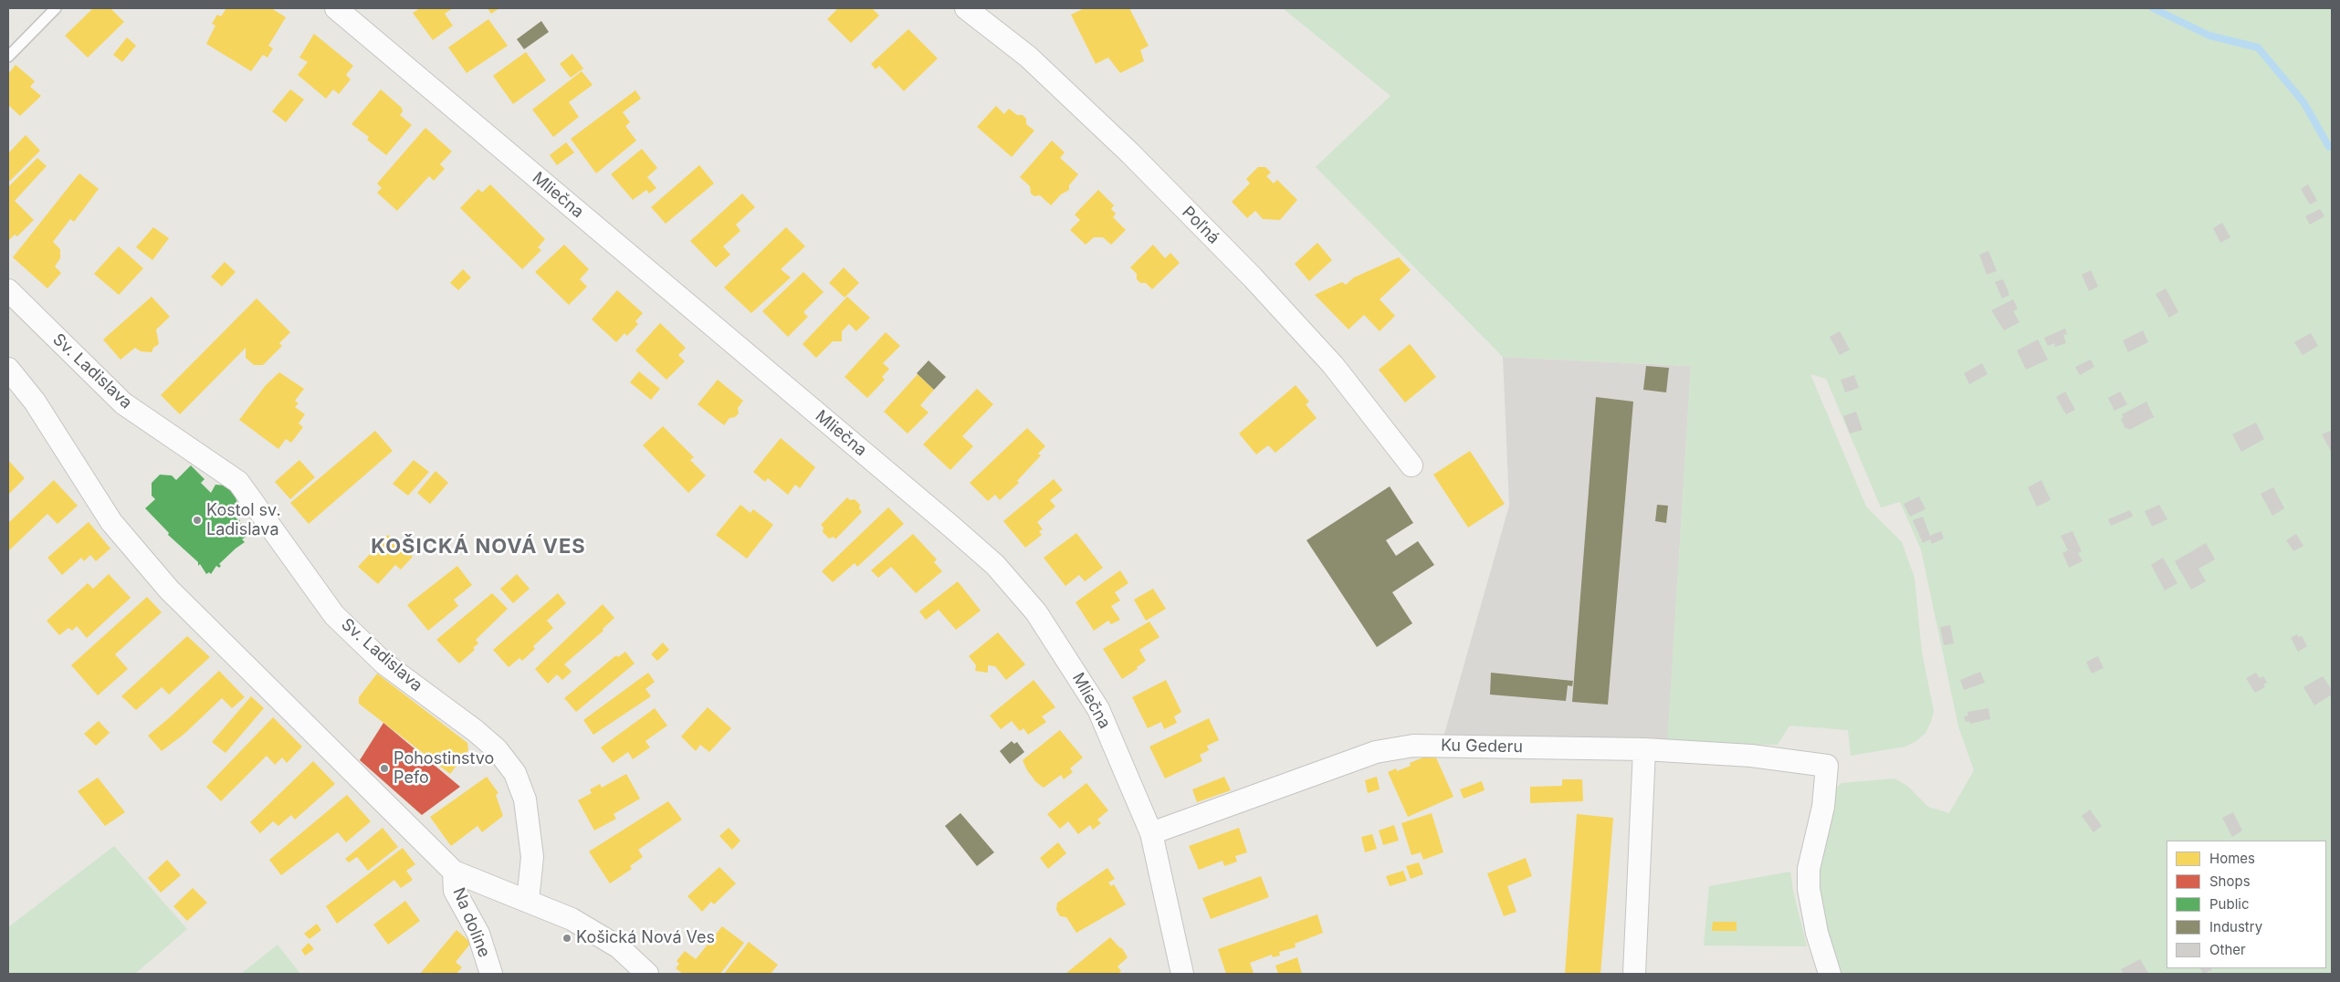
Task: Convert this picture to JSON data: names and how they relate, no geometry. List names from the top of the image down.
{
  "streets": {
    "street": [
      "Mliečna",
      "Poľná",
      "Sv. Ladislava",
      "Ku Gederu",
      "Na doline"
    ]
  },
  "crossings": [
    ["Mliečna", "Ku Gederu"]
  ],
  "districts": ["KOŠICKÁ NOVÁ VES"],
  "places": ["Kostol sv. Ladislava", "Pohostinstvo Pefo", "Košická Nová Ves"],
  "legend": [
    "Homes",
    "Shops",
    "Public",
    "Industry",
    "Other"
  ]
}
